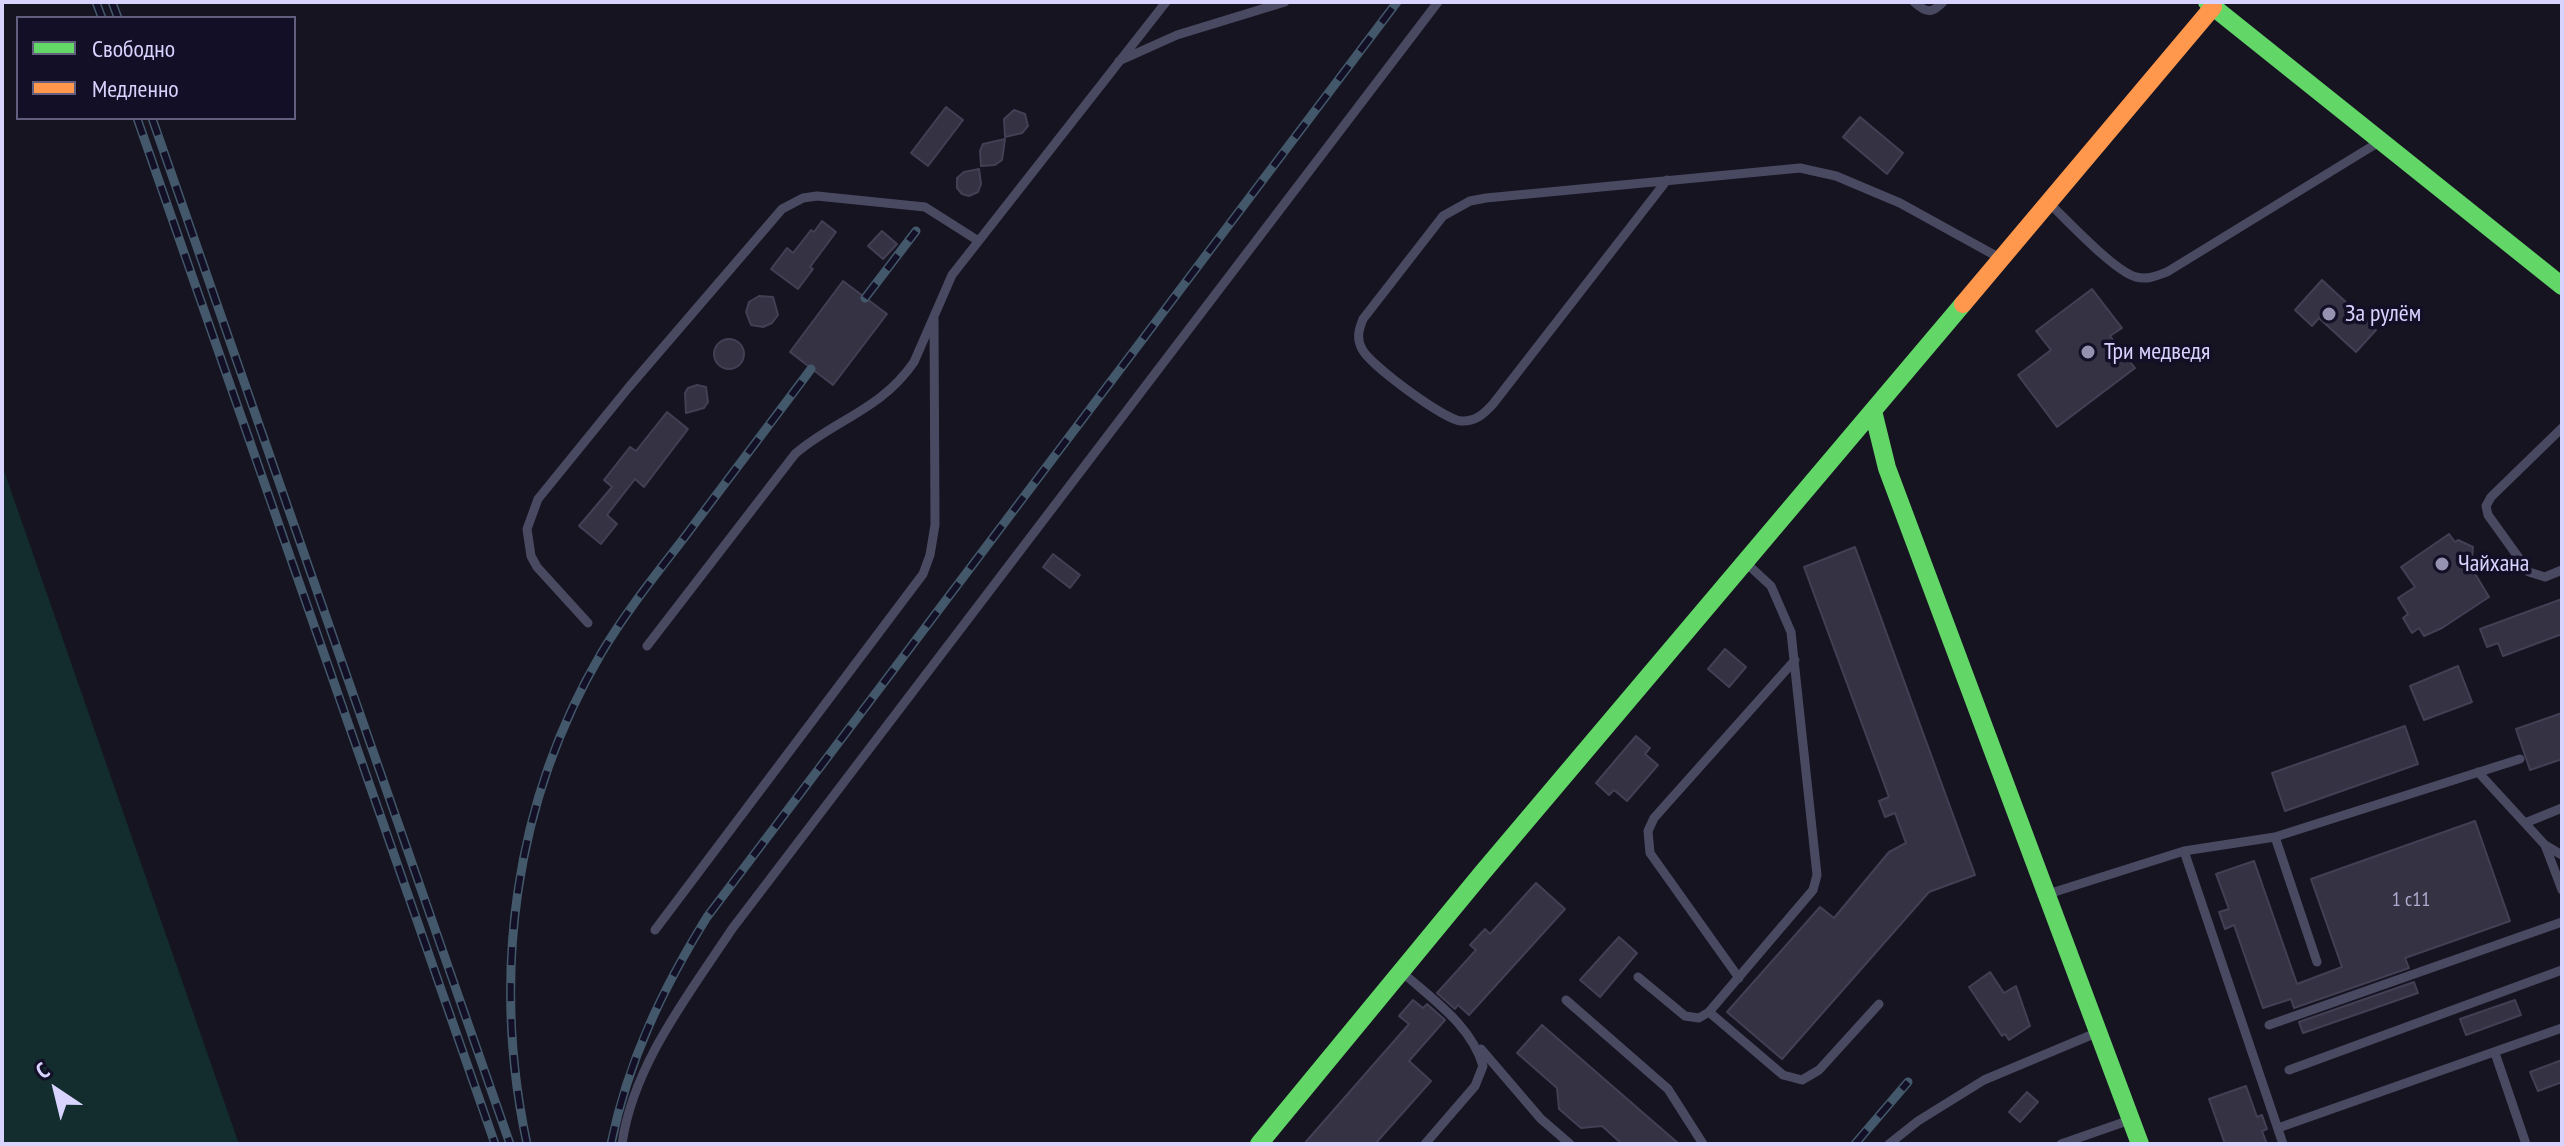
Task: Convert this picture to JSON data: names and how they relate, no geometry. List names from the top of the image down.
{
  "places": ["За рулём", "Три медведя", "Чайхана"],
  "house_numbers": ["1 с11"],
  "legend": ["Свободно", "Медленно"],
  "north": "top left"
}
